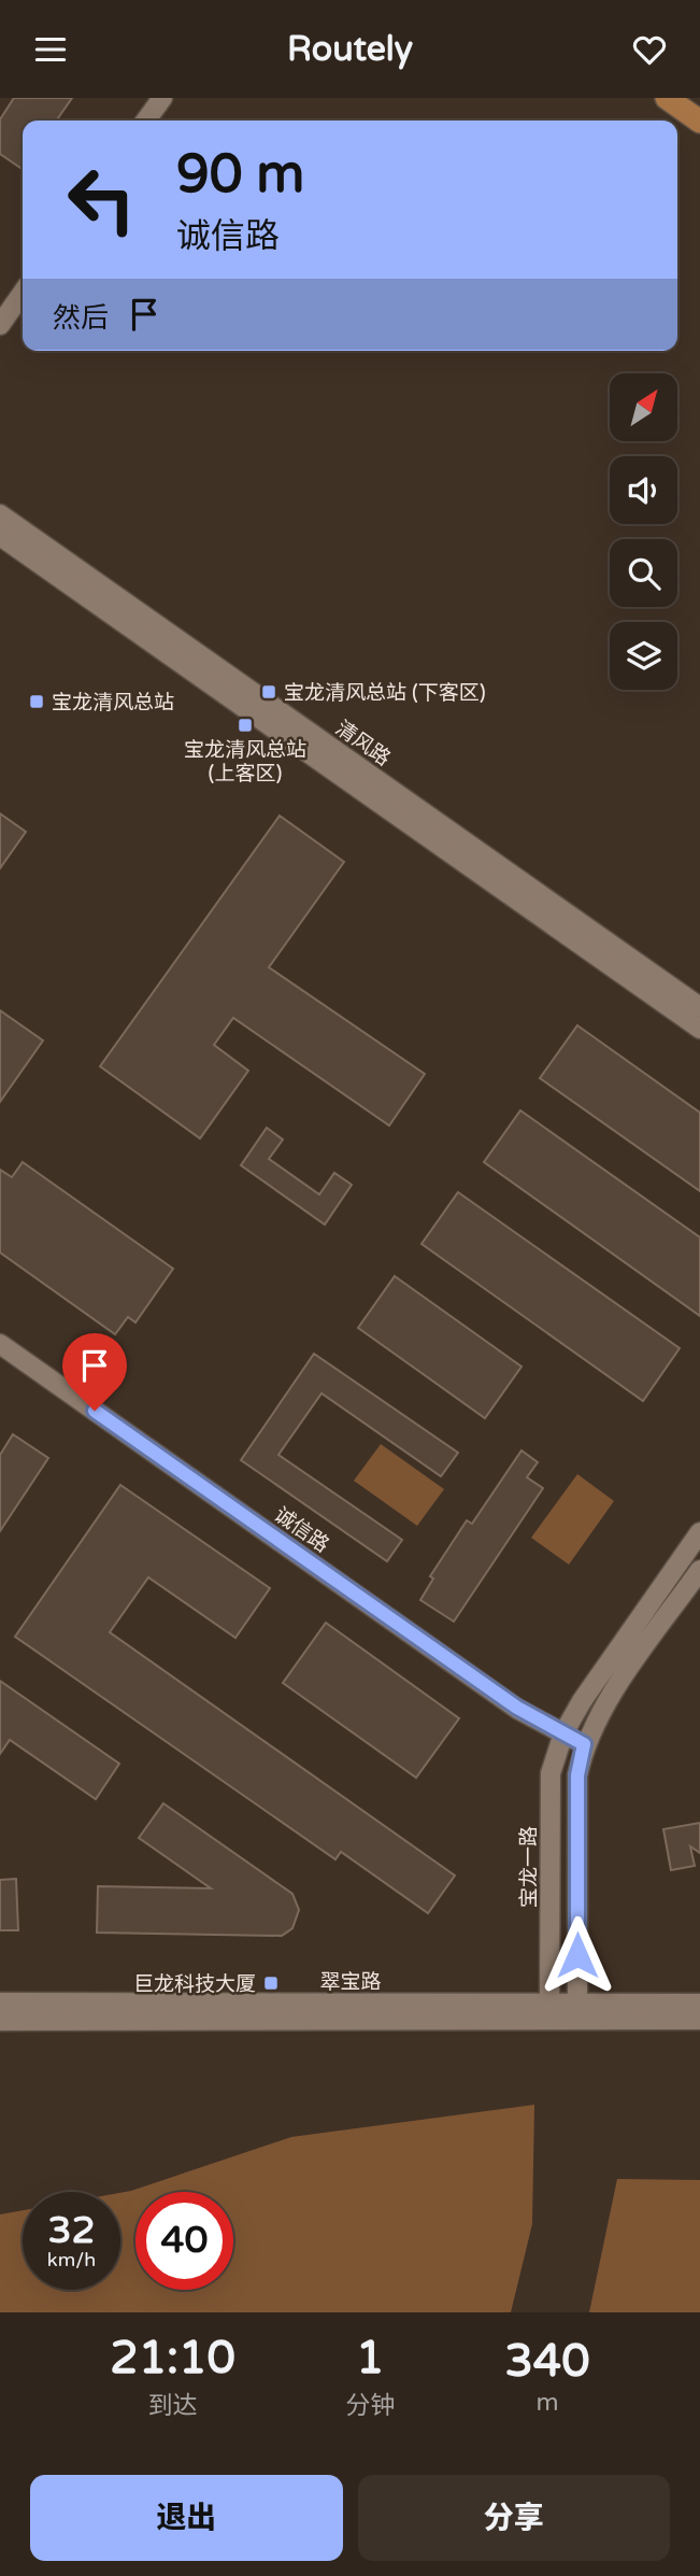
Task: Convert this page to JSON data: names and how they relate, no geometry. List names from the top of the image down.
{
  "streets": {
    "street": [
      "清风路",
      "诚信路",
      "宝龙一路",
      "翠宝路"
    ]
  },
  "crossings": [
    ["诚信路", "宝龙一路"],
    ["宝龙一路", "翠宝路"]
  ],
  "places": {
    "transit": [
      "宝龙清风总站 (下客区)",
      "宝龙清风总站",
      "宝龙清风总站 (上客区)",
      "巨龙科技大厦"
    ]
  },
  "north": "top right",
  "page": {
    "header": "Routely",
    "turn": ["90 m", "诚信路"],
    "then": "然后",
    "speed": "32 km/h",
    "limit": "40",
    "eta": [
      "21:10",
      "到达",
      "1",
      "分钟",
      "340",
      "m"
    ],
    "buttons": ["退出", "分享"]
  }
}
